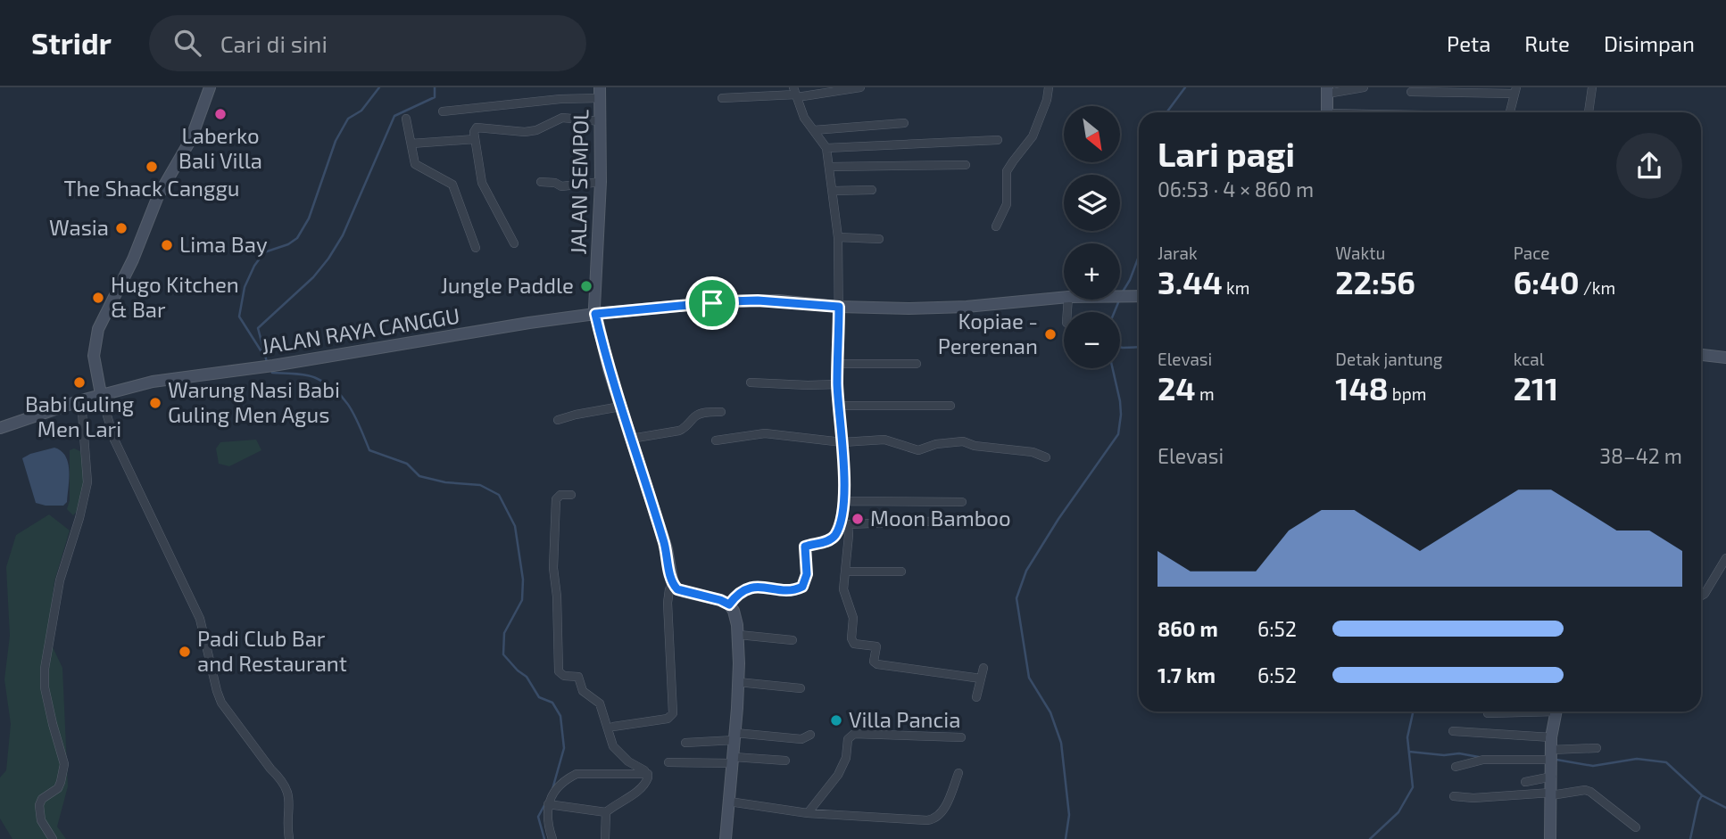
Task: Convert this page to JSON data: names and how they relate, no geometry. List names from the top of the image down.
{
  "streets": {
    "street": ["JALAN SEMPOL", "JALAN RAYA CANGGU"]
  },
  "crossings": [
    ["JALAN SEMPOL", "JALAN RAYA CANGGU"]
  ],
  "places": [
    "Laberko Bali Villa",
    "The Shack Canggu",
    "Wasia",
    "Lima Bay",
    "Jungle Paddle",
    "Hugo Kitchen & Bar",
    "Kopiae - Pererenan",
    "Babi Guling Men Lari",
    "Warung Nasi Babi Guling Men Agus",
    "Moon Bamboo",
    "Padi Club Bar and Restaurant",
    "Villa Pancia"
  ],
  "north": "bottom right",
  "page": {
    "header": "Stridr",
    "search": "Cari di sini",
    "nav": ["Peta", "Rute", "Disimpan"],
    "map_buttons": ["+", "−"],
    "heading": ["Lari pagi", "06:53 · 4 × 860 m"],
    "stats": [
      ["Jarak", "3.44 km"],
      ["Waktu", "22:56"],
      ["Pace", "6:40 /km"],
      ["Elevasi", "24 m"],
      ["Detak jantung", "148 bpm"],
      ["kcal", "211"]
    ],
    "chart": ["Elevasi", "38–42 m"],
    "list": [
      {
        "name": "860 m",
        "note": "6:52"
      },
      {
        "name": "1.7 km",
        "note": "6:52"
      }
    ]
  }
}
